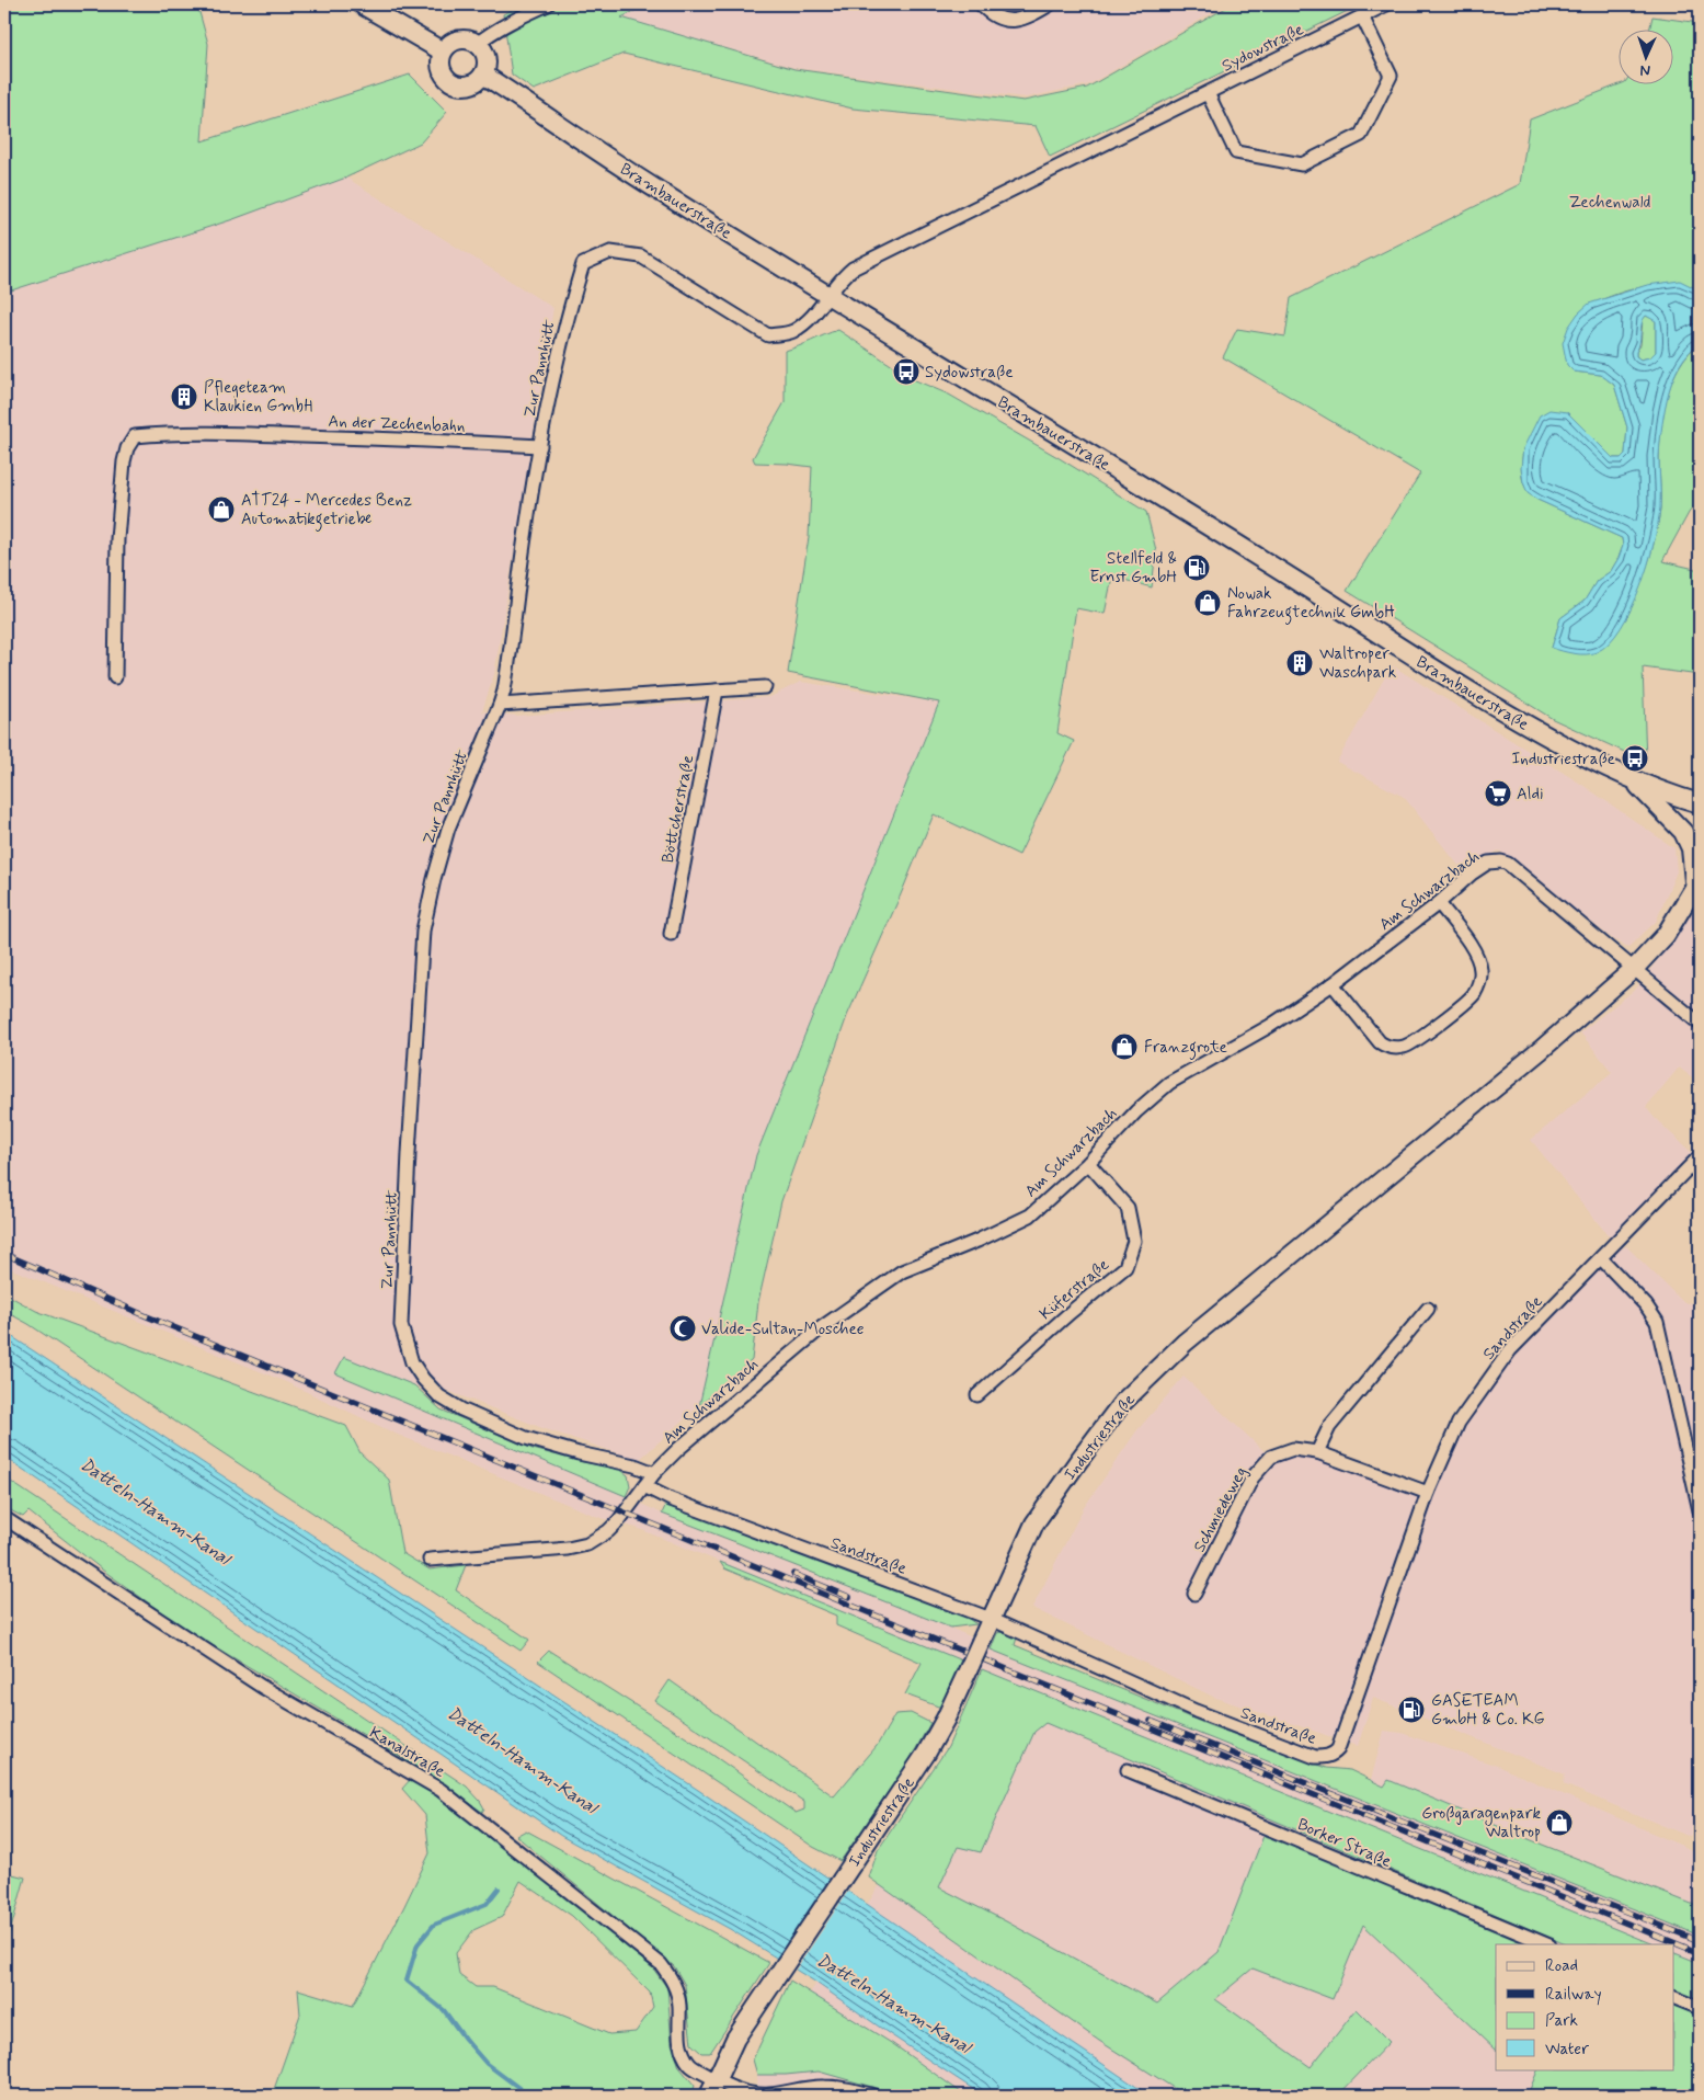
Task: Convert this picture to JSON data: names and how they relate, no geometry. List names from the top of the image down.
{
  "streets": {
    "main road": ["Brambauerstraße", "Industriestraße"],
    "street": [
      "Sydowstraße",
      "Zur Pannhütt",
      "An der Zechenbahn",
      "Böttcherstraße",
      "Am Schwarzbach",
      "Küferstraße",
      "Sandstraße",
      "Schmiedeweg",
      "Kanalstraße",
      "Borker Straße"
    ]
  },
  "crossings": [
    ["Sydowstraße", "Brambauerstraße"],
    ["Sydowstraße", "Zur Pannhütt"],
    ["Brambauerstraße", "Zur Pannhütt"],
    ["Brambauerstraße", "Industriestraße"],
    ["Zur Pannhütt", "An der Zechenbahn"],
    ["Zur Pannhütt", "Am Schwarzbach"],
    ["Am Schwarzbach", "Küferstraße"],
    ["Am Schwarzbach", "Sandstraße"],
    ["Am Schwarzbach", "Industriestraße"],
    ["Sandstraße", "Industriestraße"],
    ["Sandstraße", "Schmiedeweg"],
    ["Industriestraße", "Kanalstraße"]
  ],
  "water": ["Datteln-Hamm-Kanal"],
  "parks": ["Zechenwald"],
  "places": {
    "bus stop": ["Sydowstraße", "Industriestraße"],
    "building": ["Pflegeteam Klaukien GmbH", "Waltroper Waschpark"],
    "shop": [
      "ATT24 - Mercedes Benz Automatikgetriebe",
      "Nowak Fahrzeugtechnik GmbH",
      "Franzgrote",
      "Großgaragenpark Waltrop"
    ],
    "fuel station": ["Stellfeld & Ernst GmbH", "GASETEAM GmbH & Co. KG"],
    "supermarket": ["Aldi"],
    "mosque": ["Valide-Sultan-Moschee"]
  },
  "legend": [
    "Road",
    "Railway",
    "Park",
    "Water"
  ],
  "north": "bottom"
}
